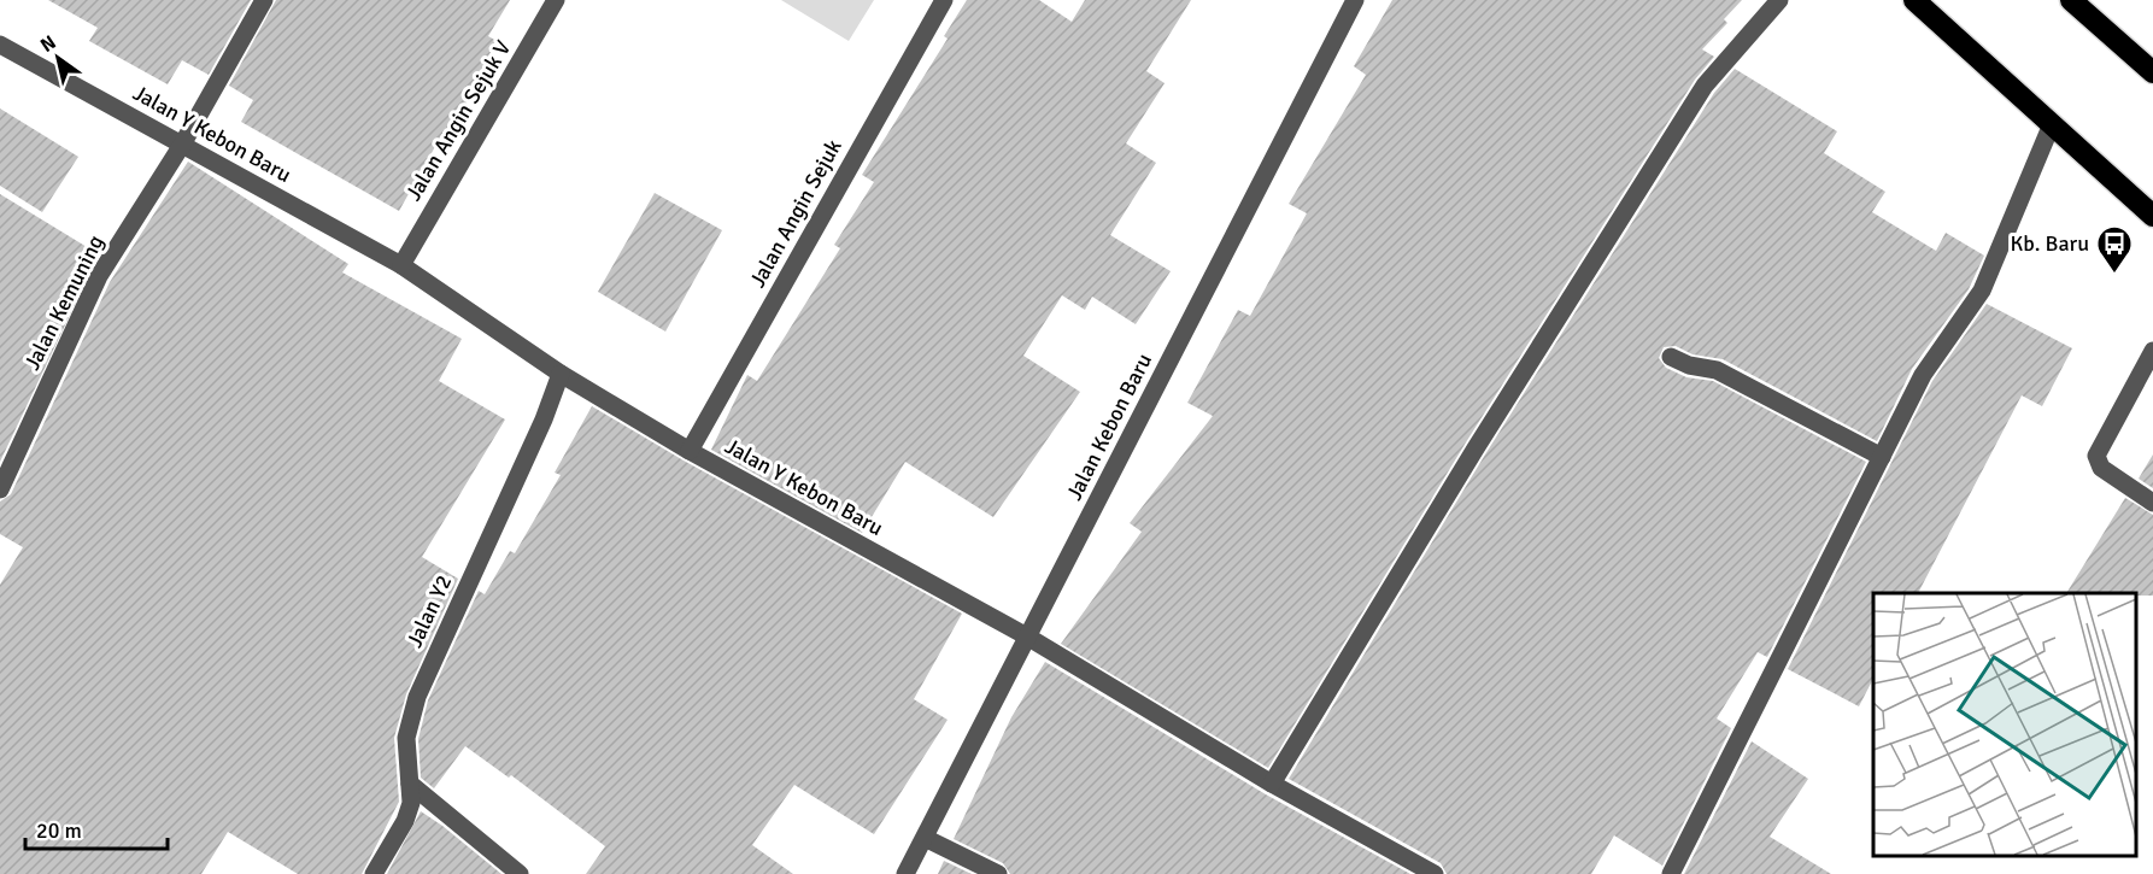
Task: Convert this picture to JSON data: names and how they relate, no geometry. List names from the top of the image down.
{
  "streets": {
    "street": [
      "Jalan Angin Sejuk V",
      "Jalan Y Kebon Baru",
      "Jalan Angin Sejuk",
      "Jalan Kemuning",
      "Jalan Kebon Baru",
      "Jalan Y2"
    ]
  },
  "crossings": [
    ["Jalan Angin Sejuk V", "Jalan Y Kebon Baru"],
    ["Jalan Y Kebon Baru", "Jalan Angin Sejuk"],
    ["Jalan Y Kebon Baru", "Jalan Kemuning"],
    ["Jalan Y Kebon Baru", "Jalan Kebon Baru"],
    ["Jalan Y Kebon Baru", "Jalan Y2"]
  ],
  "places": {
    "bus stop": ["Kb. Baru"]
  },
  "scale_bar": "20 m",
  "north": "top left"
}
